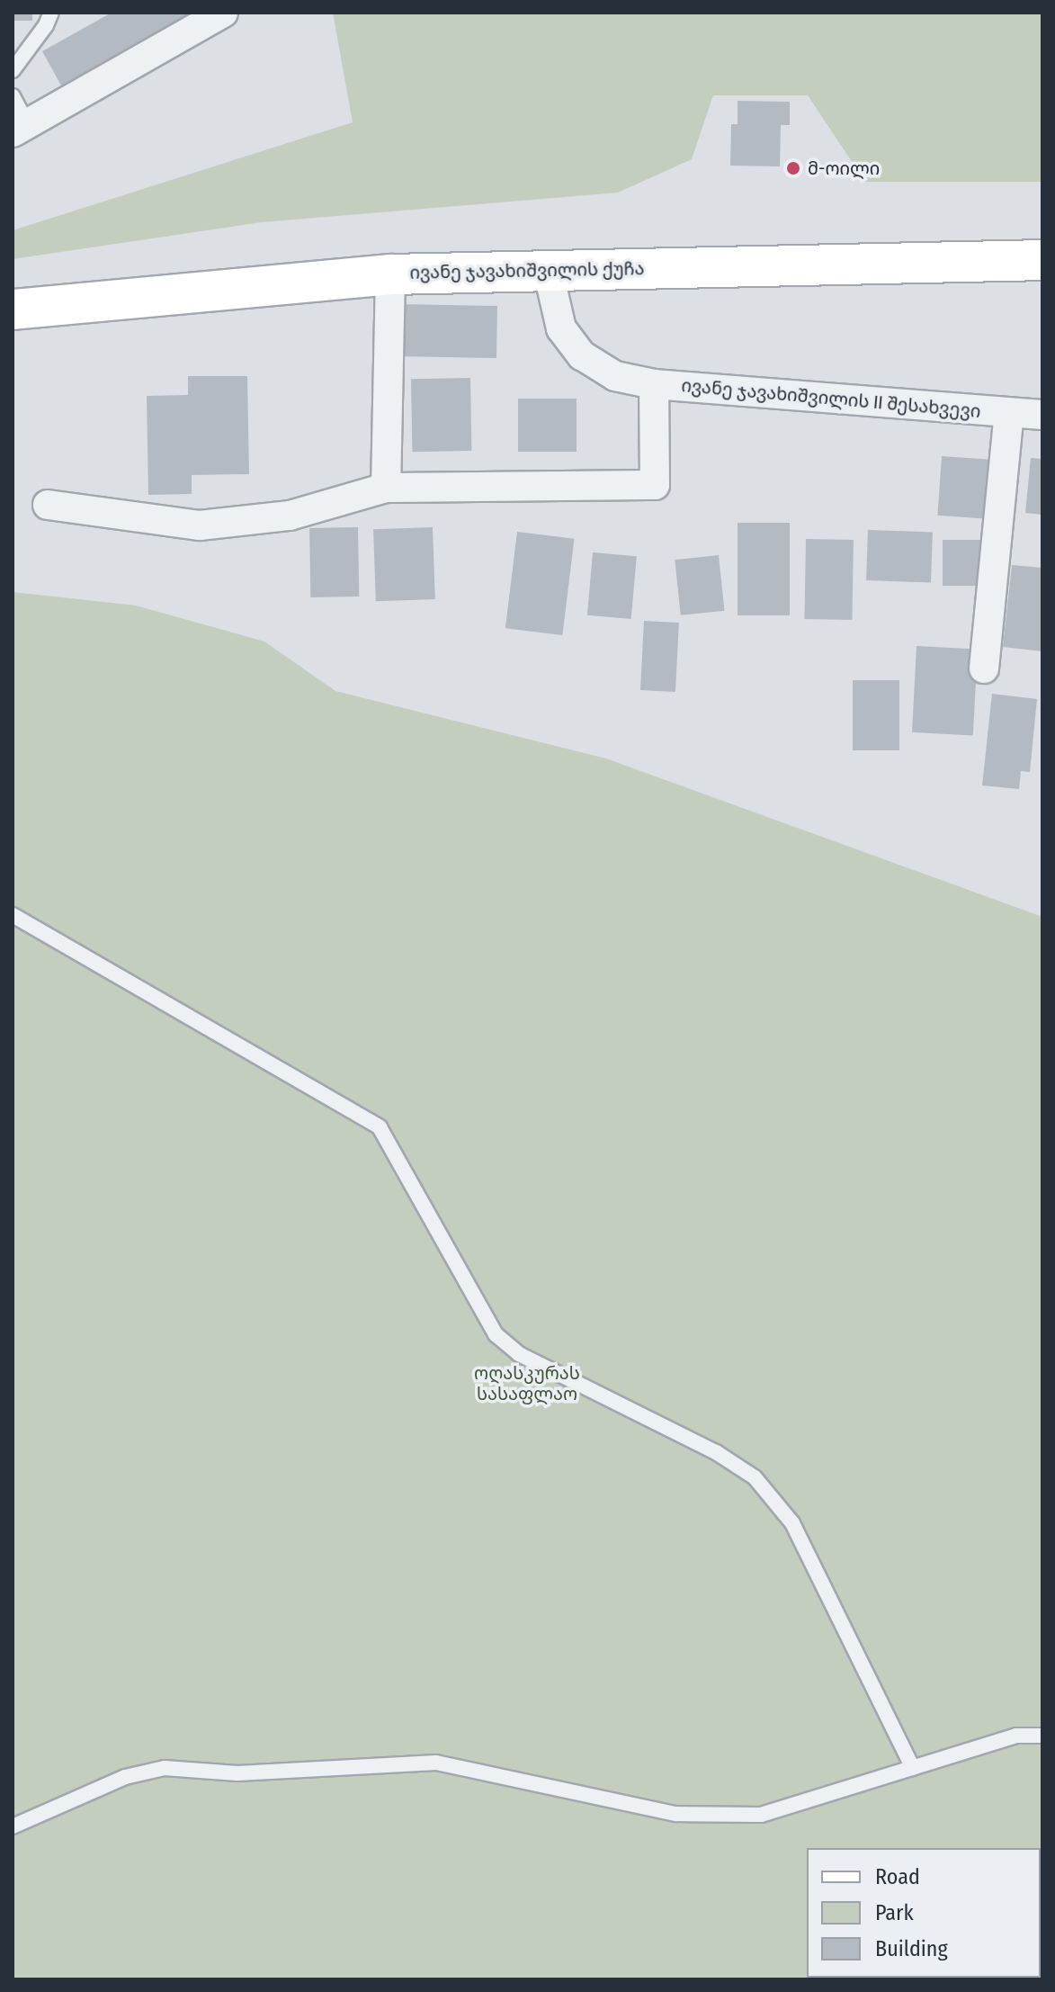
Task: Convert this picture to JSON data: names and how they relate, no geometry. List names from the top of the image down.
{
  "streets": {
    "main road": ["ივანე ჯავახიშვილის ქუჩა"],
    "street": ["ივანე ჯავახიშვილის II შესახვევი"]
  },
  "crossings": [
    ["ივანე ჯავახიშვილის ქუჩა", "ივანე ჯავახიშვილის II შესახვევი"]
  ],
  "parks": ["ოღასკურას სასაფლაო"],
  "places": ["მ-ოილი"],
  "legend": ["Road", "Park", "Building"]
}
